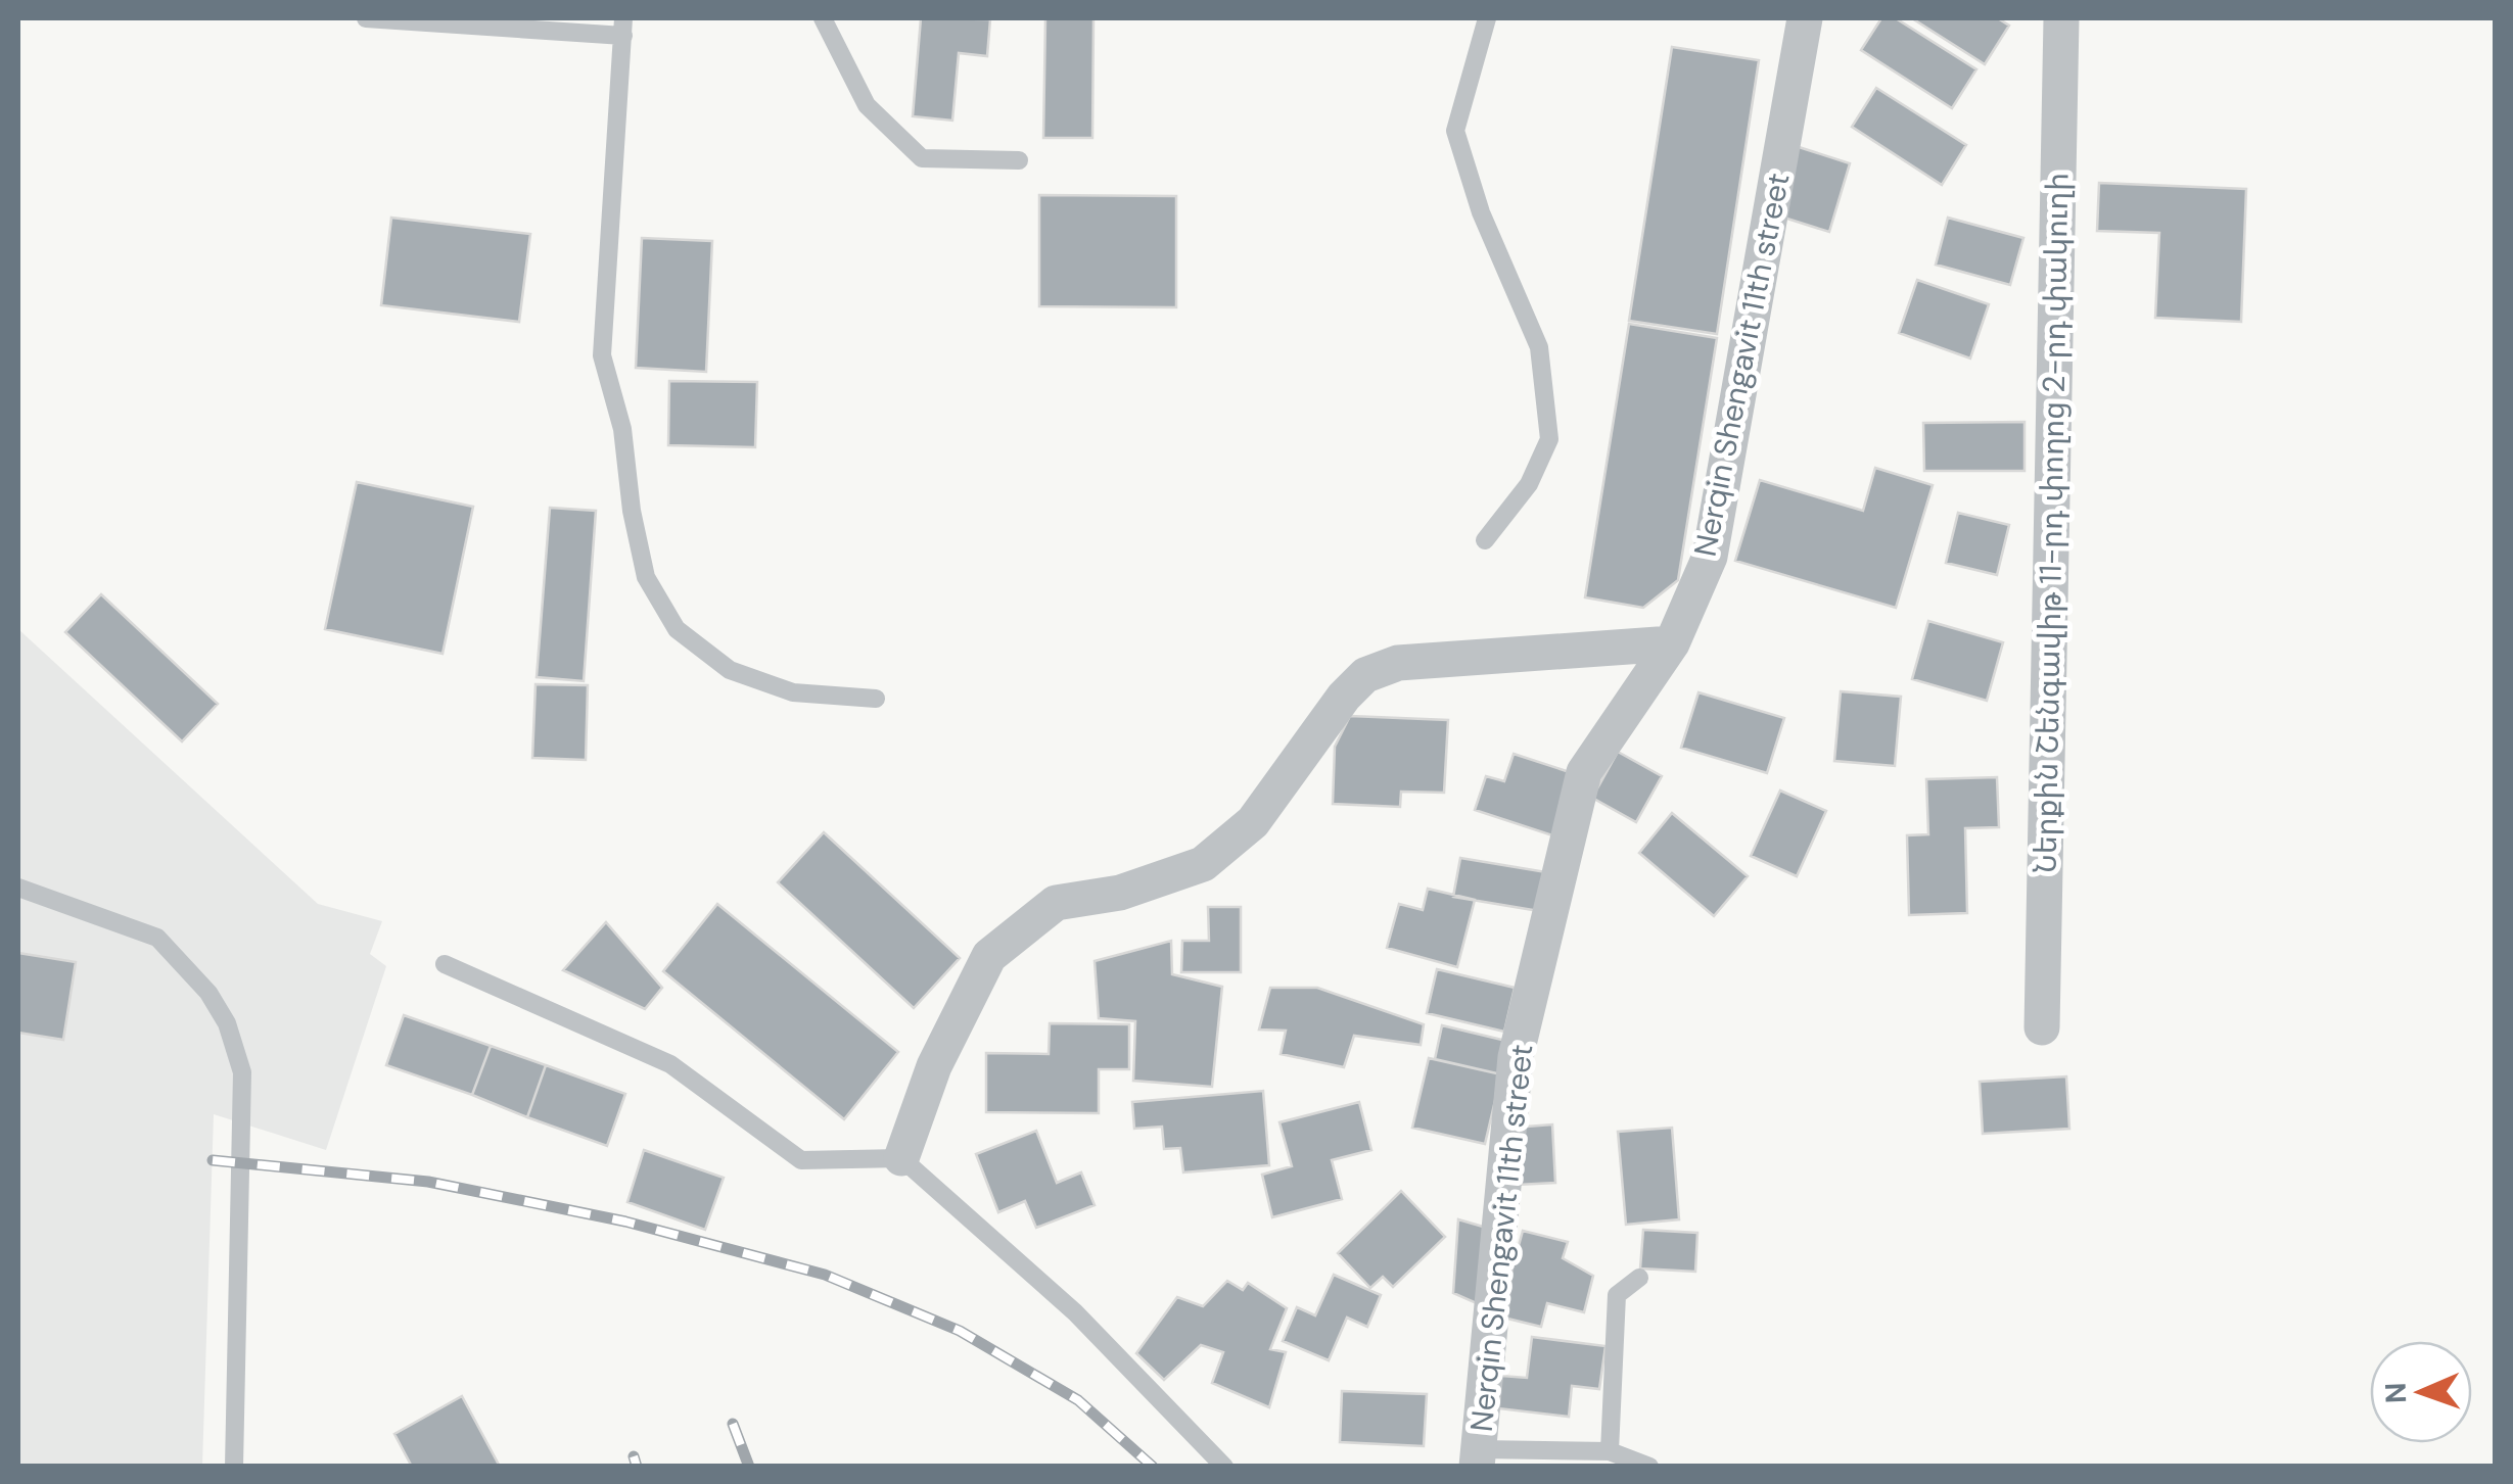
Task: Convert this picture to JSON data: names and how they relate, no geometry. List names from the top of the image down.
{
  "streets": {
    "street": ["Nerqin Shengavit 11th street", "Ներքին Շենգավիթ 11-րդ փողոց 2-րդ փակուղի"]
  },
  "north": "left"
}
